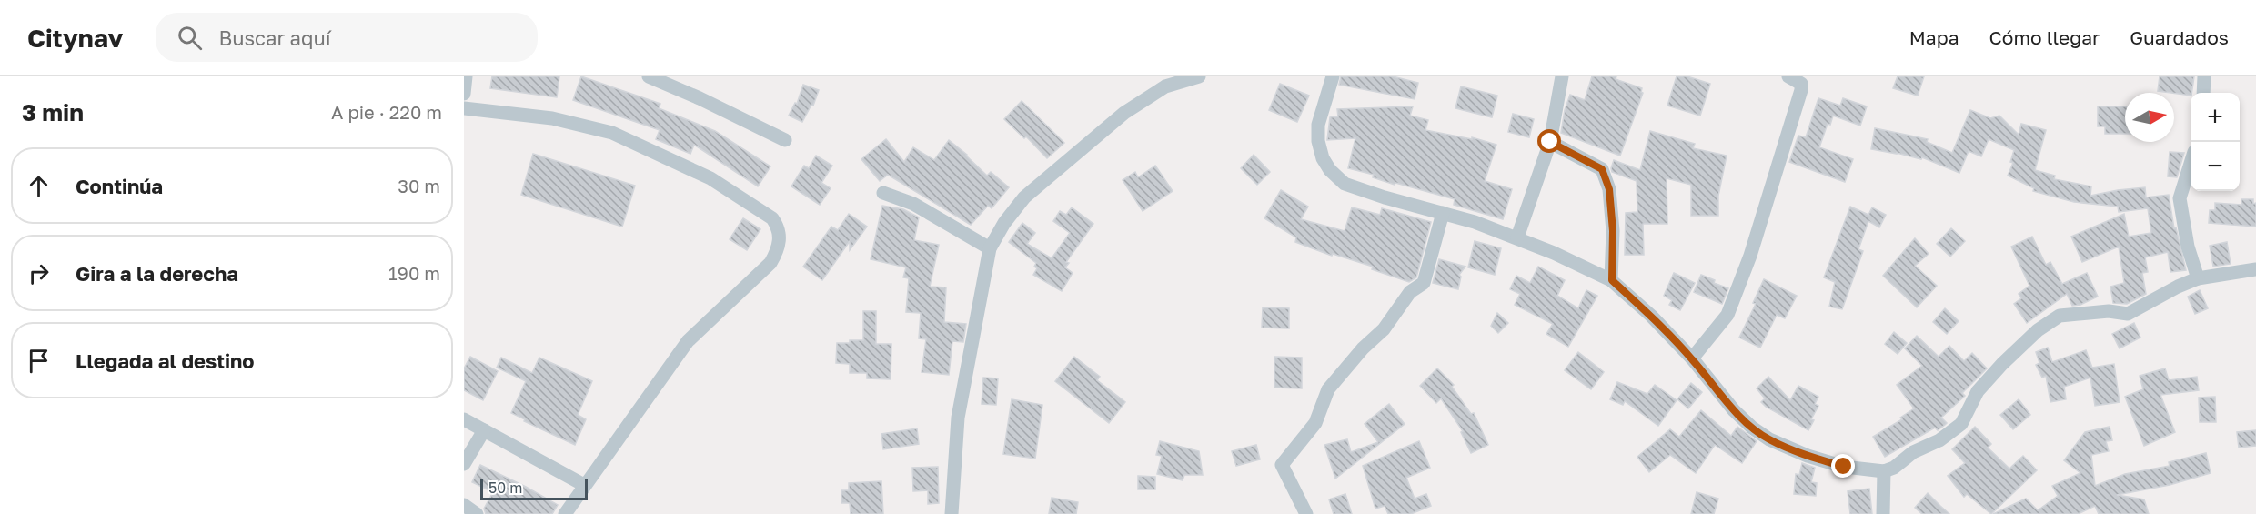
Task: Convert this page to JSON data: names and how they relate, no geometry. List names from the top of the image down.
{
  "scale_bar": "50 m",
  "north": "right",
  "page": {
    "header": "Citynav",
    "search": "Buscar aquí",
    "nav": ["Mapa", "Cómo llegar", "Guardados"],
    "heading": ["3 min", "A pie · 220 m"],
    "map_buttons": ["+", "−"],
    "list": [
      ["Continúa", "30 m"],
      ["Gira a la derecha", "190 m"],
      "Llegada al destino"
    ],
    "scale": "50 m"
  }
}
